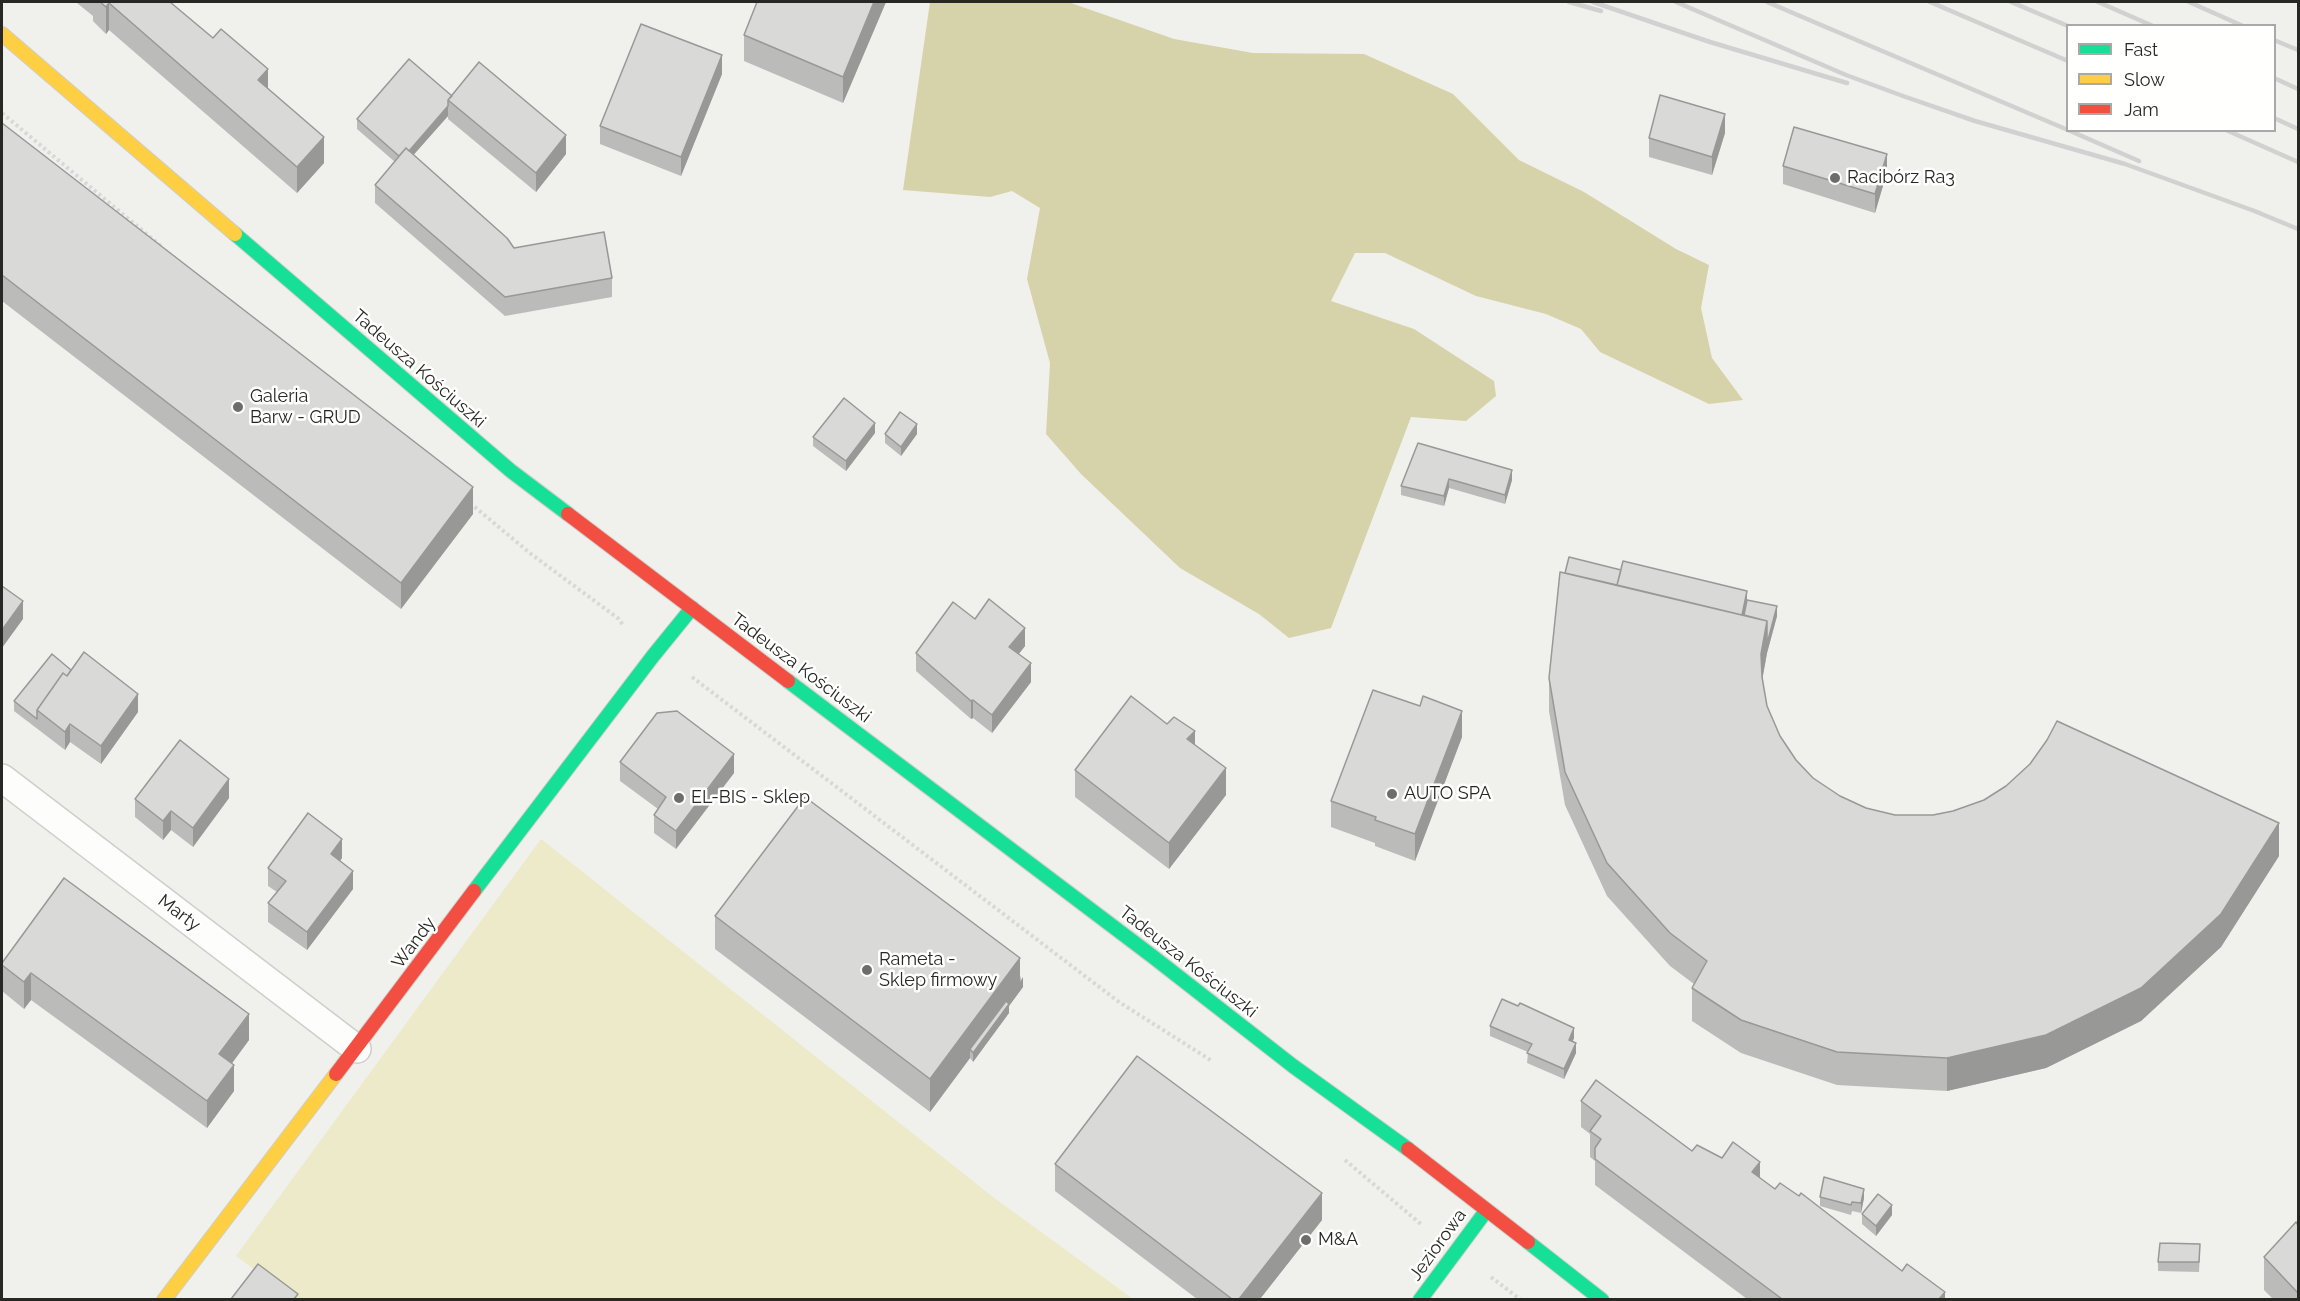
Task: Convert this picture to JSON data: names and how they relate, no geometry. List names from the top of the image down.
{
  "streets": {
    "main road": ["Tadeusza Kościuszki", "Wandy", "Jeziorowa"],
    "lane": ["Marty"]
  },
  "crossings": [
    ["Tadeusza Kościuszki", "Wandy"],
    ["Tadeusza Kościuszki", "Jeziorowa"],
    ["Marty", "Wandy"]
  ],
  "places": [
    "Racibórz Ra3",
    "Galeria Barw - GRUD",
    "AUTO SPA",
    "EL-BIS - Sklep",
    "Rameta - Sklep firmowy",
    "M&A"
  ],
  "legend": ["Fast", "Slow", "Jam"]
}
